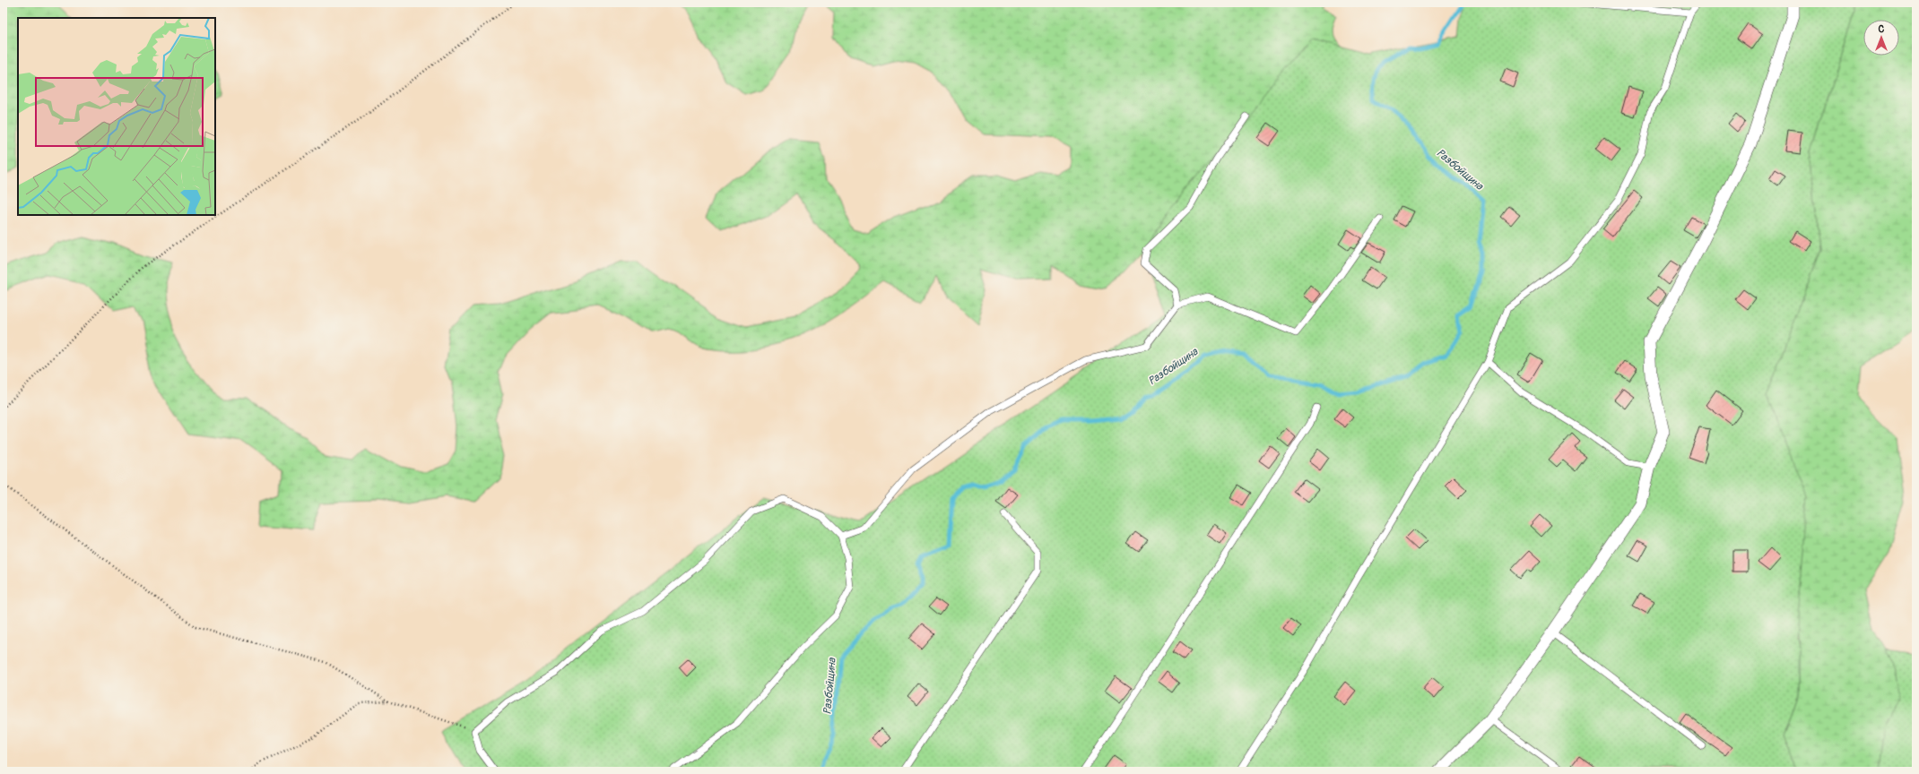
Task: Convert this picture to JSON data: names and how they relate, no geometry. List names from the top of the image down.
{
  "water": ["Разбойщина"],
  "north": "top"
}
